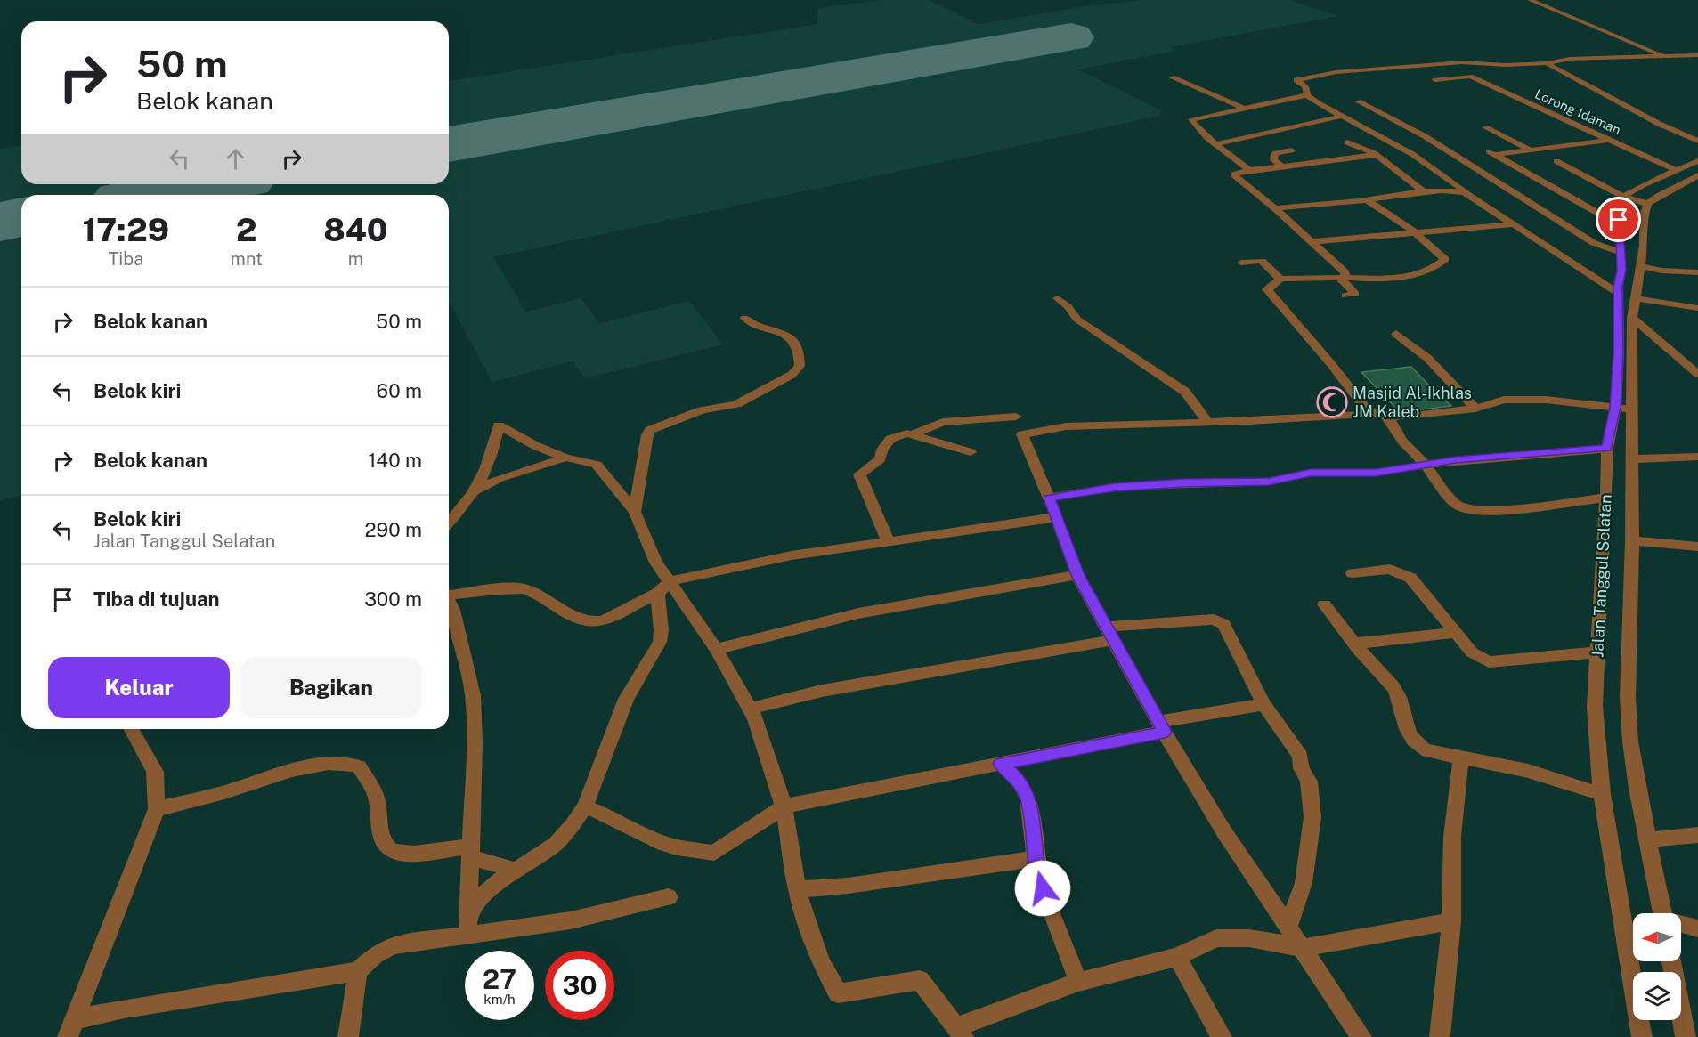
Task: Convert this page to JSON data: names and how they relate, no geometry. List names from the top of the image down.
{
  "streets": {
    "street": ["Lorong Idaman", "Jalan Tanggul Selatan"]
  },
  "places": {
    "mosque": ["Masjid Al-Ikhlas JM Kaleb"]
  },
  "north": "left",
  "page": {
    "turn": ["50 m", "Belok kanan"],
    "eta": [
      "17:29",
      "Tiba",
      "2",
      "mnt",
      "840",
      "m"
    ],
    "list": [
      {
        "name": "Belok kanan",
        "value": "50 m"
      },
      {
        "name": "Belok kiri",
        "value": "60 m"
      },
      {
        "name": "Belok kanan",
        "value": "140 m"
      },
      {
        "name": "Belok kiri",
        "note": "Jalan Tanggul Selatan",
        "value": "290 m"
      },
      {
        "name": "Tiba di tujuan",
        "value": "300 m"
      }
    ],
    "buttons": ["Keluar", "Bagikan"],
    "speed": "27 km/h",
    "limit": "30"
  }
}
